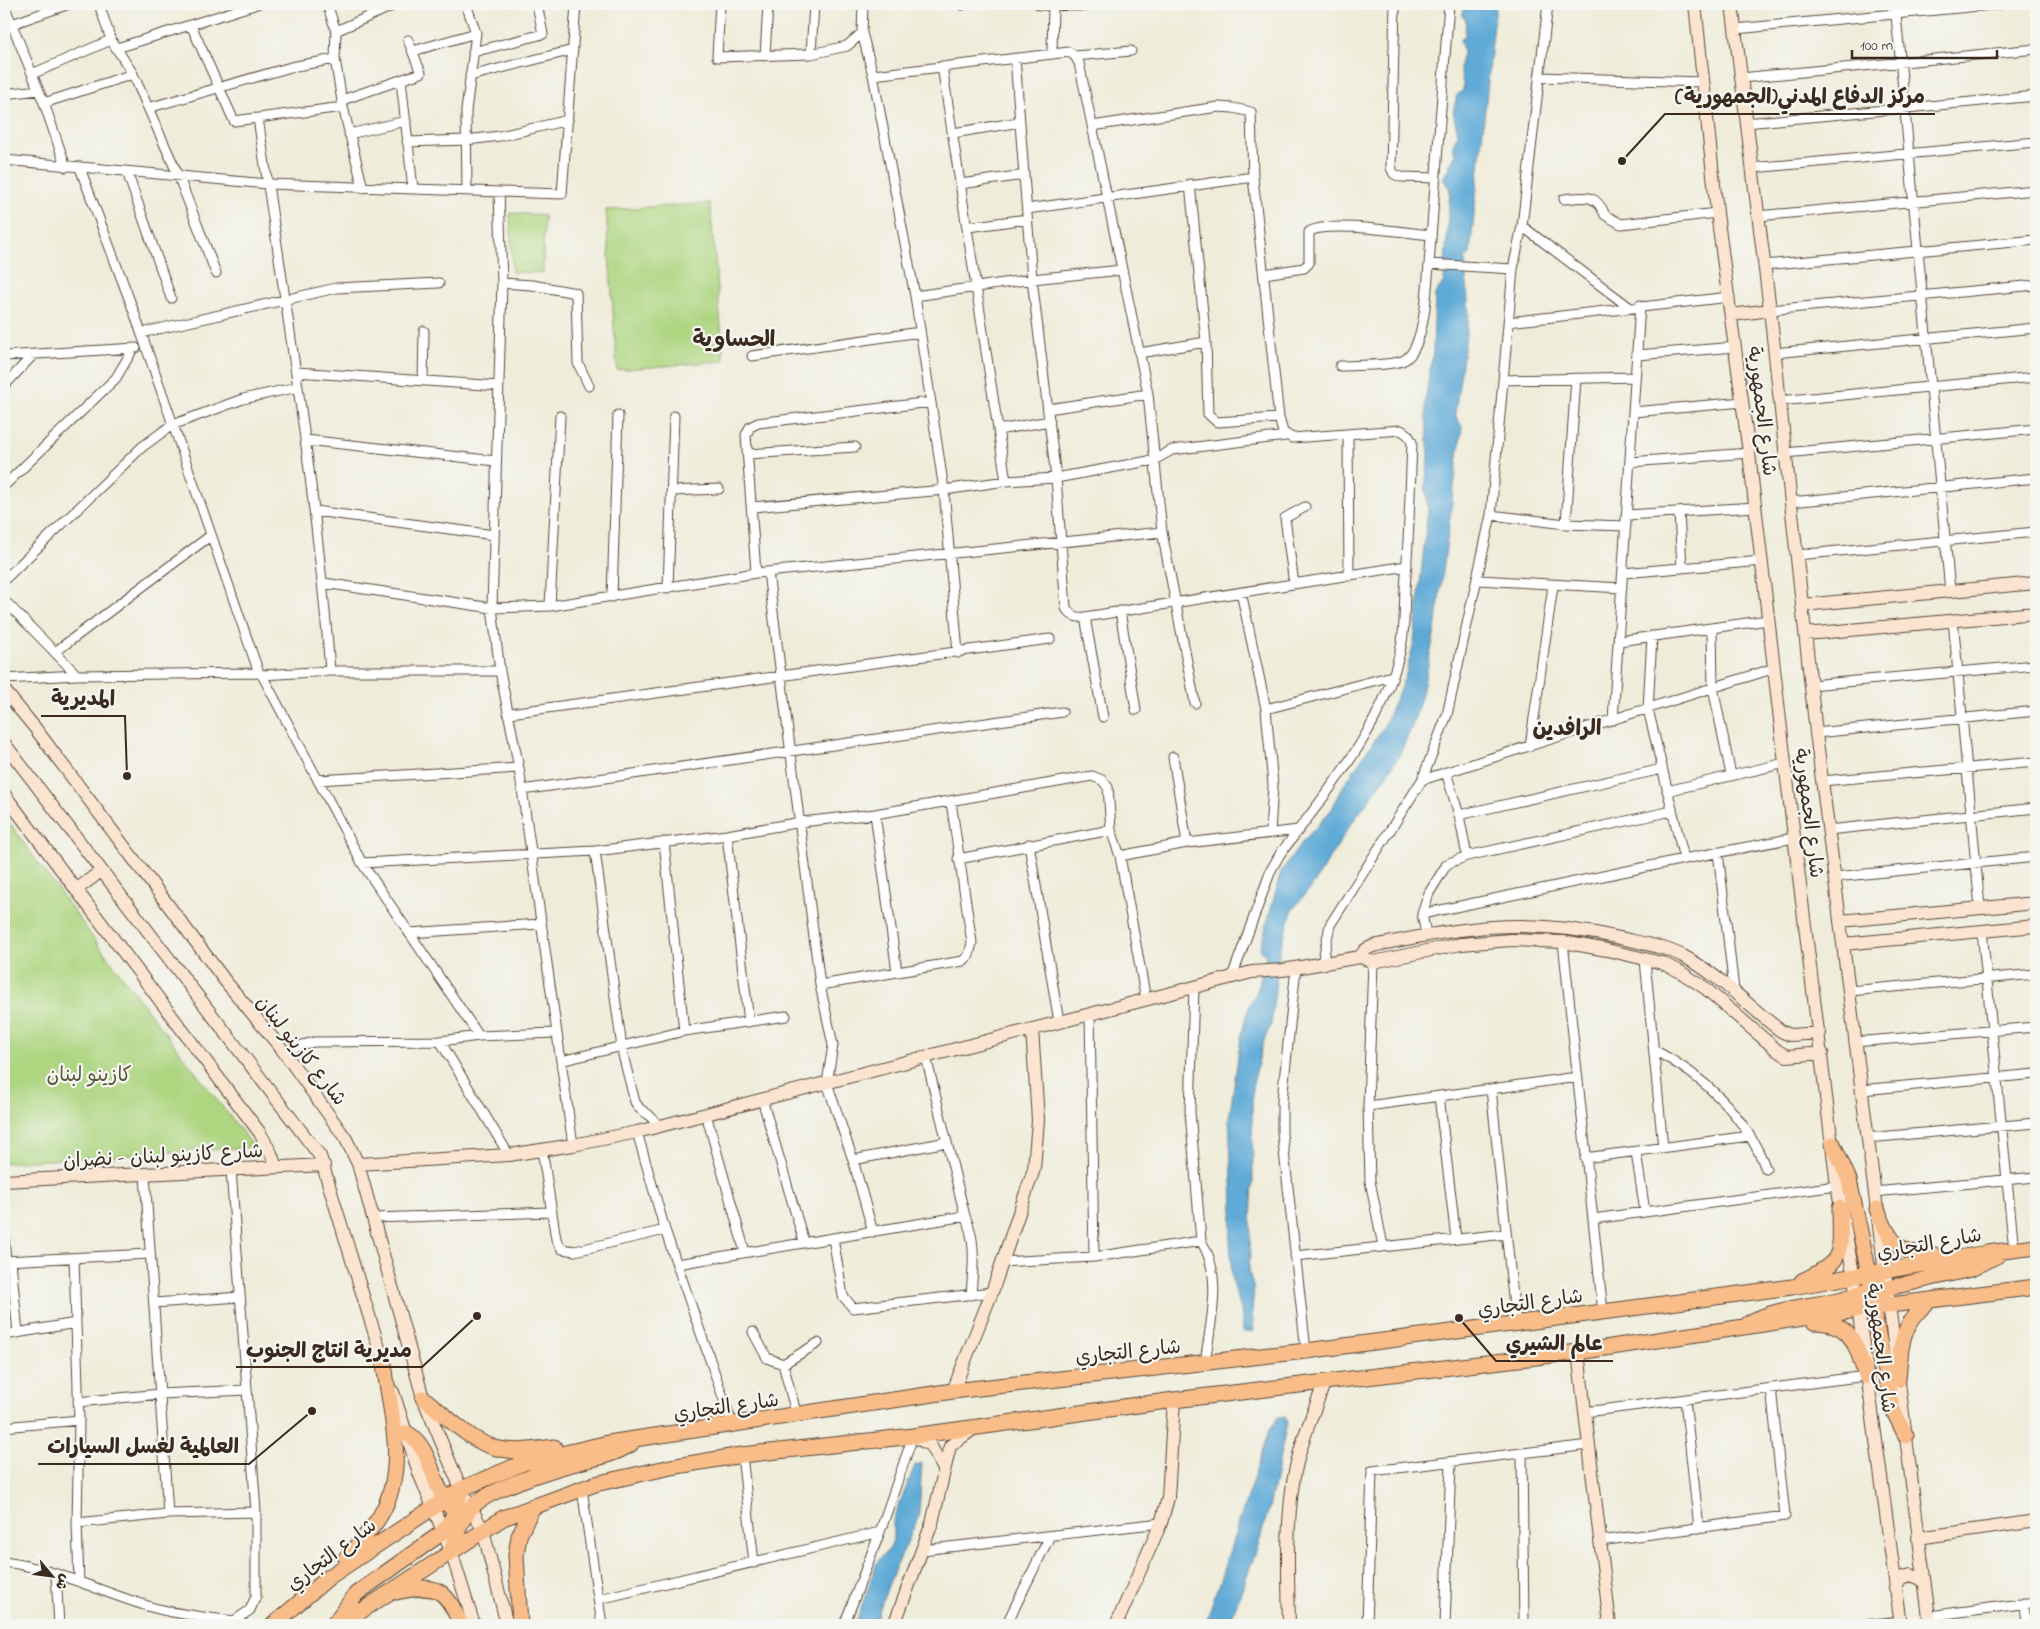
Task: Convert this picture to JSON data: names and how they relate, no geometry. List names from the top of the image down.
{
  "streets": {
    "main road": [
      "شارع الجمهورية",
      "شارع كازينو لبنان",
      "شارع كازينو لبنان - نضران",
      "شارع التجاري"
    ]
  },
  "crossings": [
    ["شارع الجمهورية", "شارع التجاري"],
    ["شارع كازينو لبنان", "شارع التجاري"]
  ],
  "districts": ["الحساوية", "الرافدين"],
  "parks": ["كازينو لبنان"],
  "places": [
    "مركز الدفاع المدني(الجمهورية)",
    "المديرية",
    "مديرية انتاج الجنوب",
    "عالم الشيري",
    "العالمية لغسل السيارات"
  ],
  "scale_bar": "100 m",
  "north": "bottom right"
}
